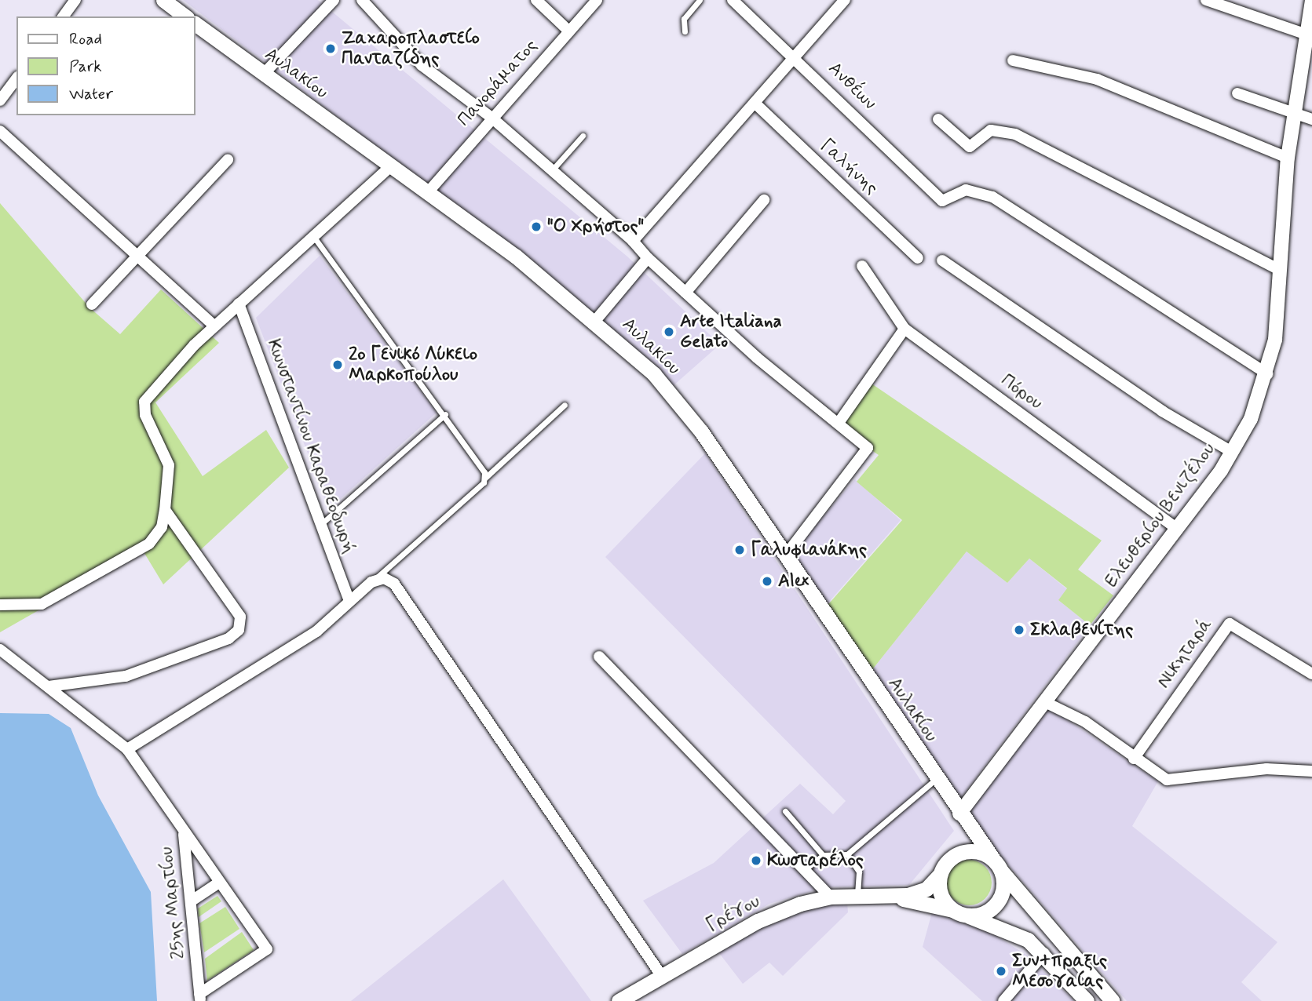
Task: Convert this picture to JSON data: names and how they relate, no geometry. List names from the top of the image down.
{
  "streets": {
    "main road": ["Αυλακίου", "Γρέγου"],
    "street": [
      "Πανοράματος",
      "Ανθέων",
      "Γαλήνης",
      "Πόρου",
      "Κωνσταντίνου Καραθεοδωρή",
      "Ελευθερίου Βενιζέλου",
      "Νικηταρά",
      "25ης Μαρτίου"
    ]
  },
  "crossings": [
    ["Αυλακίου", "Πανοράματος"],
    ["Αυλακίου", "Ελευθερίου Βενιζέλου"],
    ["Αυλακίου", "Γρέγου"],
    ["Ανθέων", "Ελευθερίου Βενιζέλου"],
    ["Πόρου", "Ελευθερίου Βενιζέλου"]
  ],
  "places": [
    "Ζαχαροπλαστείο Πανταζίδης",
    "\"Ο Χρήστος\"",
    "Arte Italiana Gelato",
    "2ο Γενικό Λύκειο Μαρκοπούλου",
    "Γαλυφιανάκης",
    "Alex",
    "Σκλαβενίτης",
    "Κωσταρέλος",
    "Συν+πραξις Μεσογαίας"
  ],
  "legend": ["Road", "Park", "Water"]
}
